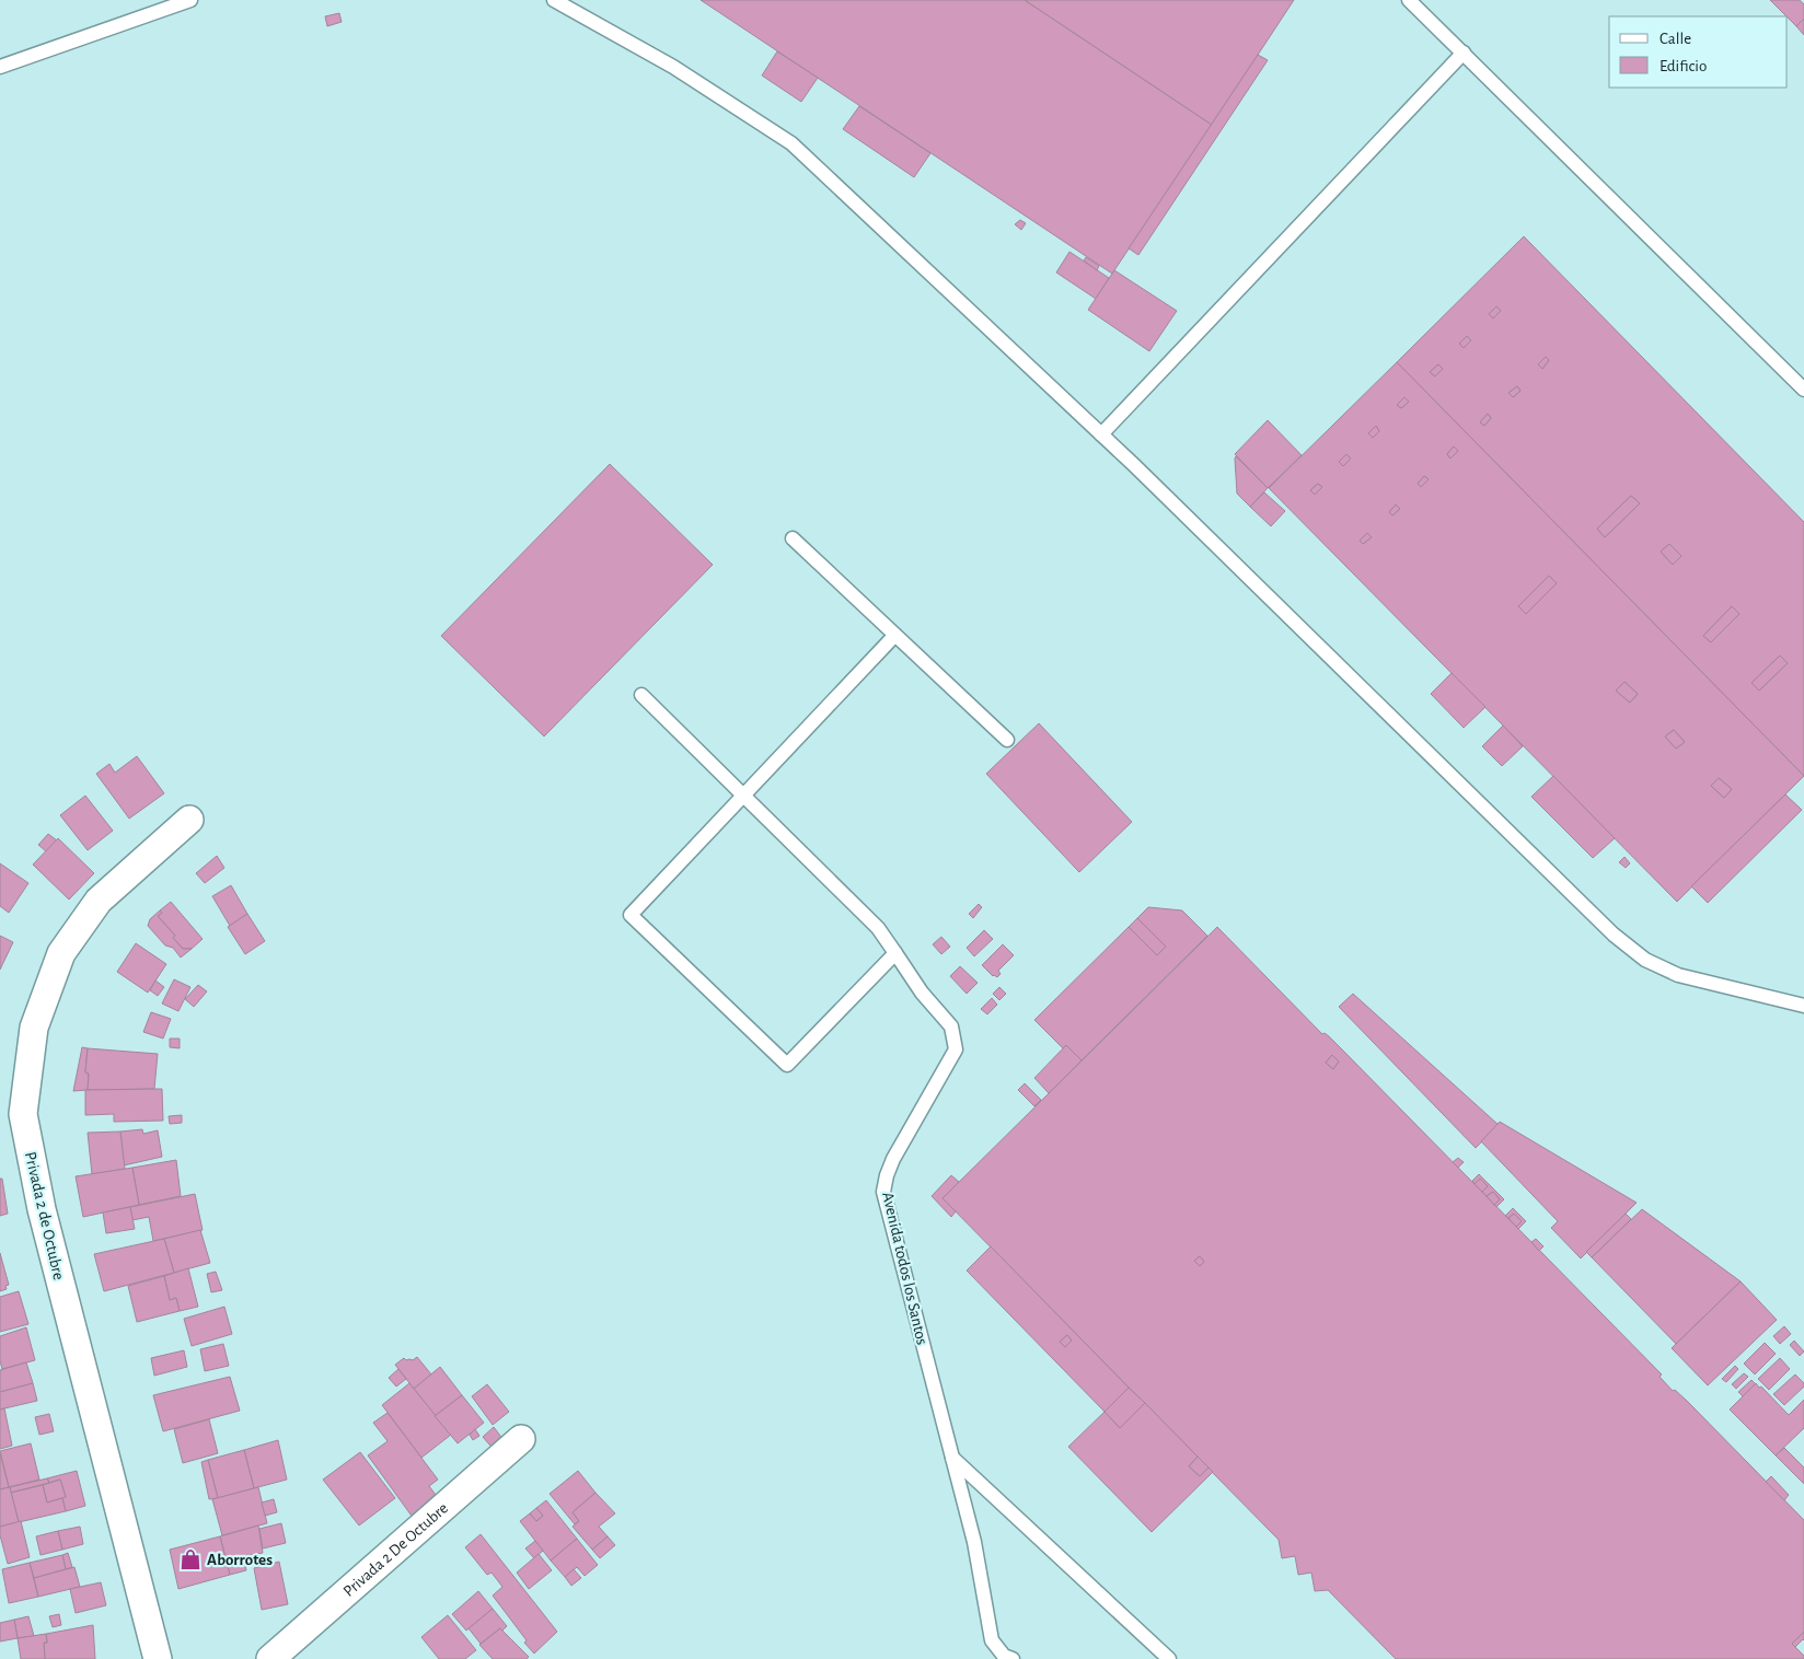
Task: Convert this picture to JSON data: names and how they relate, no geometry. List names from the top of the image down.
{
  "streets": {
    "street": ["Privada 2 de Octubre", "Privada 2 De Octubre"],
    "lane": ["Avenida todos los Santos"]
  },
  "places": {
    "shop": ["Aborrotes"]
  },
  "legend": ["Calle", "Edificio"]
}
